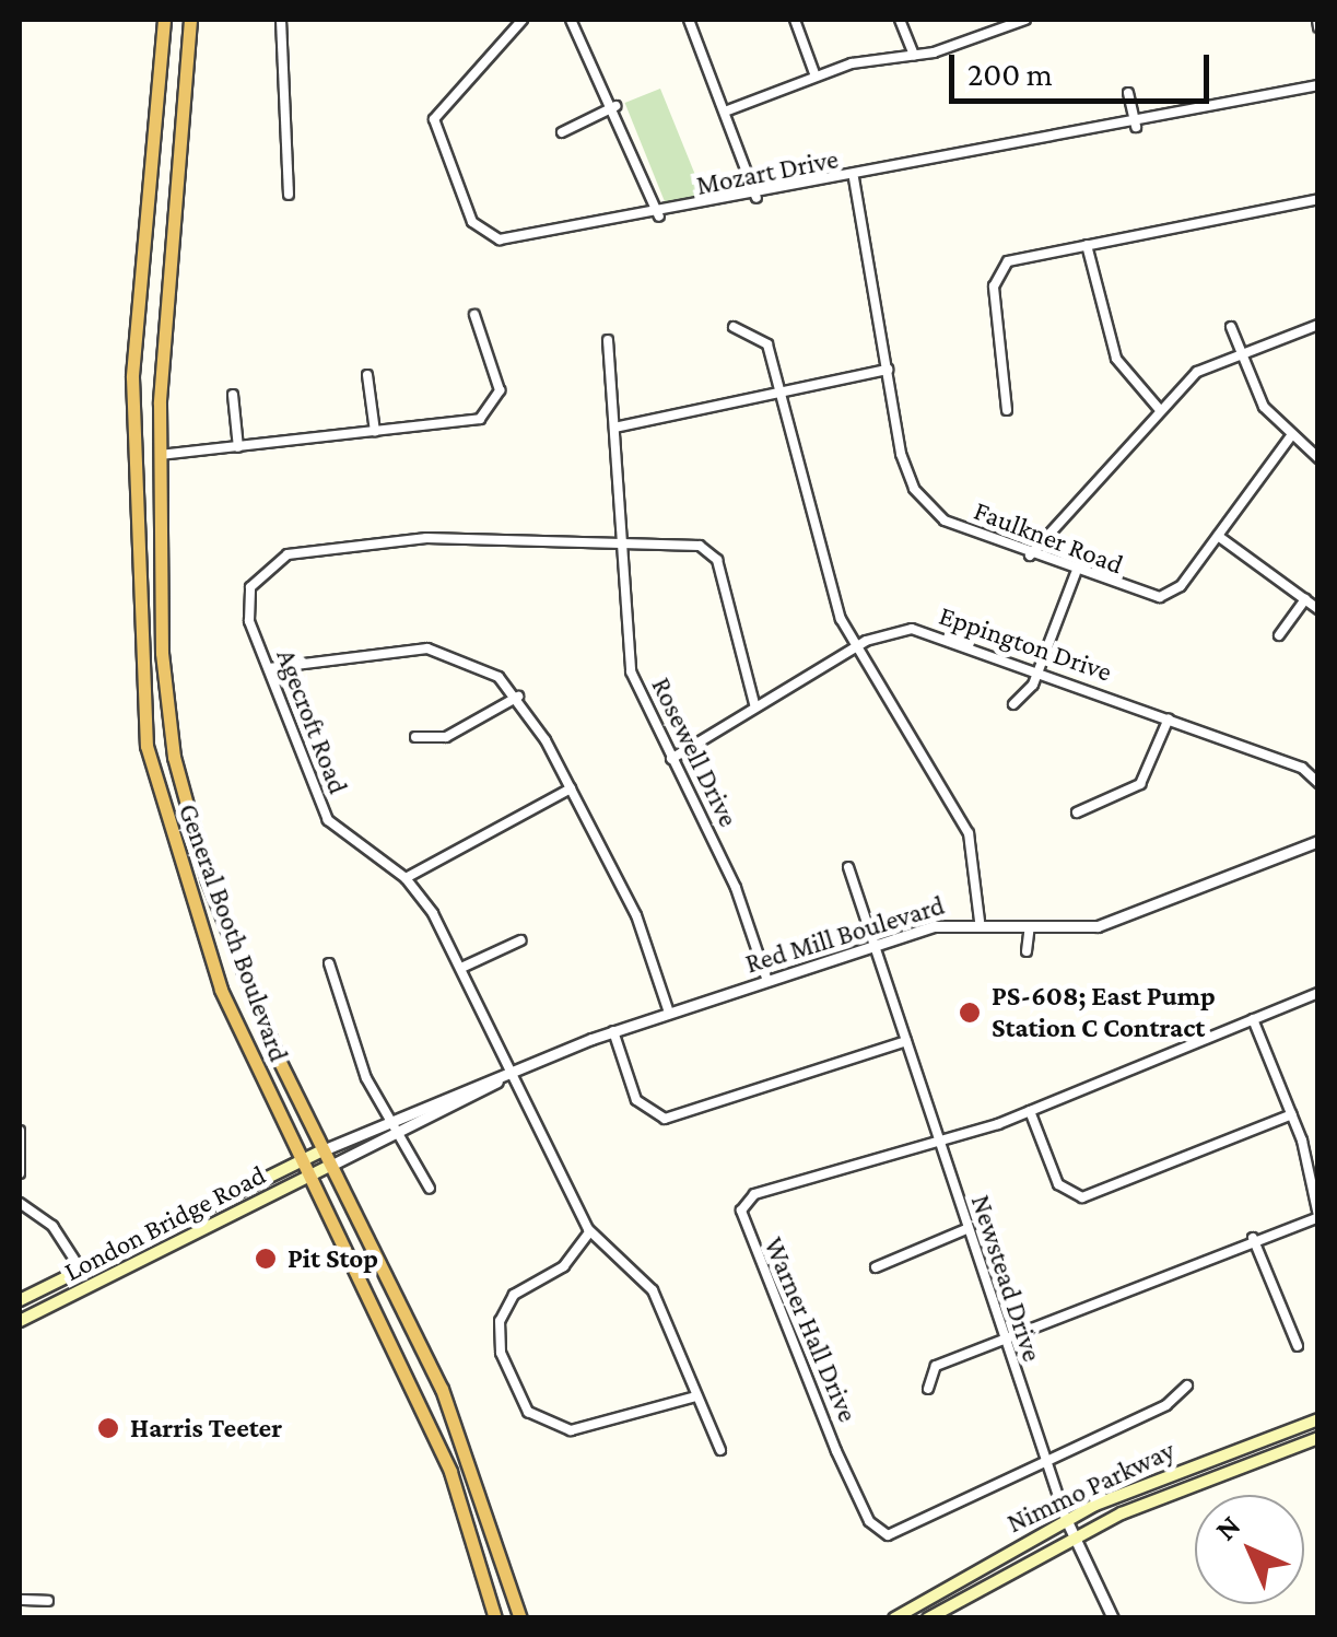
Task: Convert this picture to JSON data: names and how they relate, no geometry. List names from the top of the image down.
{
  "streets": {
    "highway": ["General Booth Boulevard"],
    "main road": ["London Bridge Road", "Nimmo Parkway"],
    "street": [
      "Mozart Drive",
      "Faulkner Road",
      "Eppington Drive",
      "Agecroft Road",
      "Rosewell Drive",
      "Red Mill Boulevard",
      "Newstead Drive",
      "Warner Hall Drive"
    ]
  },
  "crossings": [
    ["Mozart Drive", "Faulkner Road"],
    ["Eppington Drive", "Agecroft Road"],
    ["Eppington Drive", "Rosewell Drive"],
    ["Agecroft Road", "Rosewell Drive"],
    ["Agecroft Road", "Red Mill Boulevard"],
    ["Rosewell Drive", "Red Mill Boulevard"],
    ["General Booth Boulevard", "Red Mill Boulevard"],
    ["General Booth Boulevard", "London Bridge Road"],
    ["Red Mill Boulevard", "London Bridge Road"],
    ["Red Mill Boulevard", "Newstead Drive"],
    ["Newstead Drive", "Warner Hall Drive"],
    ["Newstead Drive", "Nimmo Parkway"]
  ],
  "places": ["PS-608; East Pump Station C Contract", "Pit Stop", "Harris Teeter"],
  "scale_bar": "200 m",
  "north": "top left"
}
